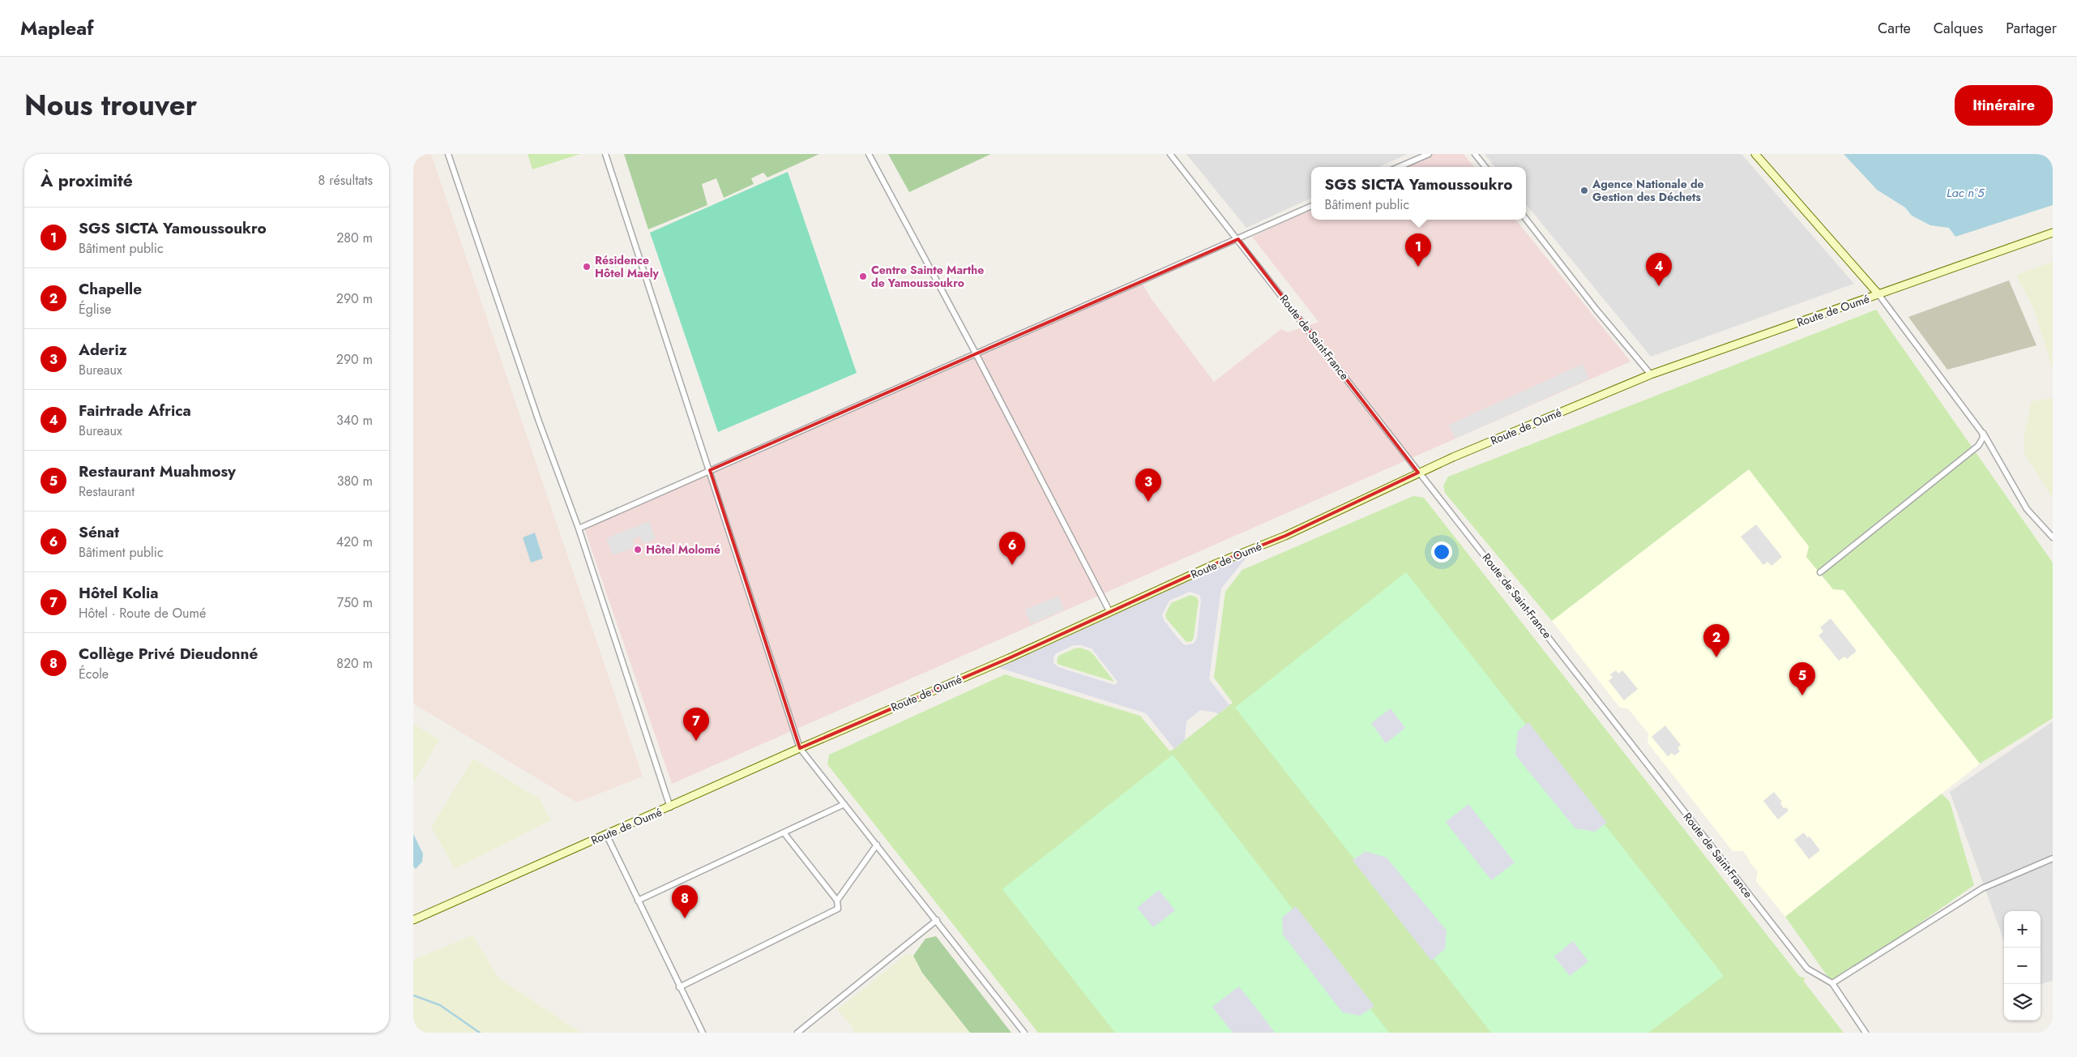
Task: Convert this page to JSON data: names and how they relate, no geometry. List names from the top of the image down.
{
  "streets": {
    "main road": ["Route de Oumé"],
    "street": ["Route de Saint-France"]
  },
  "crossings": [
    ["Route de Oumé", "Route de Saint-France"]
  ],
  "water": ["Lac n°5"],
  "places": [
    "Agence Nationale de Gestion des Déchets",
    "Résidence Hôtel Maely",
    "Centre Sainte Marthe de Yamoussoukro",
    "Hôtel Molomé"
  ],
  "page": {
    "header": "Mapleaf",
    "nav": ["Carte", "Calques", "Partager"],
    "title": "Nous trouver",
    "buttons": "Itinéraire",
    "heading": ["À proximité", "8 résultats"],
    "popup": ["SGS SICTA Yamoussoukro", "Bâtiment public"],
    "list": [
      {
        "mark": "1",
        "name": "SGS SICTA Yamoussoukro",
        "note": "Bâtiment public",
        "value": "280 m"
      },
      {
        "mark": "2",
        "name": "Chapelle",
        "note": "Église",
        "value": "290 m"
      },
      {
        "mark": "3",
        "name": "Aderiz",
        "note": "Bureaux",
        "value": "290 m"
      },
      {
        "mark": "4",
        "name": "Fairtrade Africa",
        "note": "Bureaux",
        "value": "340 m"
      },
      {
        "mark": "5",
        "name": "Restaurant Muahmosy",
        "note": "Restaurant",
        "value": "380 m"
      },
      {
        "mark": "6",
        "name": "Sénat",
        "note": "Bâtiment public",
        "value": "420 m"
      },
      {
        "mark": "7",
        "name": "Hôtel Kolia",
        "note": "Hôtel · Route de Oumé",
        "value": "750 m"
      },
      {
        "mark": "8",
        "name": "Collège Privé Dieudonné",
        "note": "École",
        "value": "820 m"
      }
    ],
    "pins": [
      "1",
      "4",
      "3",
      "6",
      "2",
      "5",
      "7",
      "8"
    ],
    "map_buttons": ["+", "−"]
  }
}
